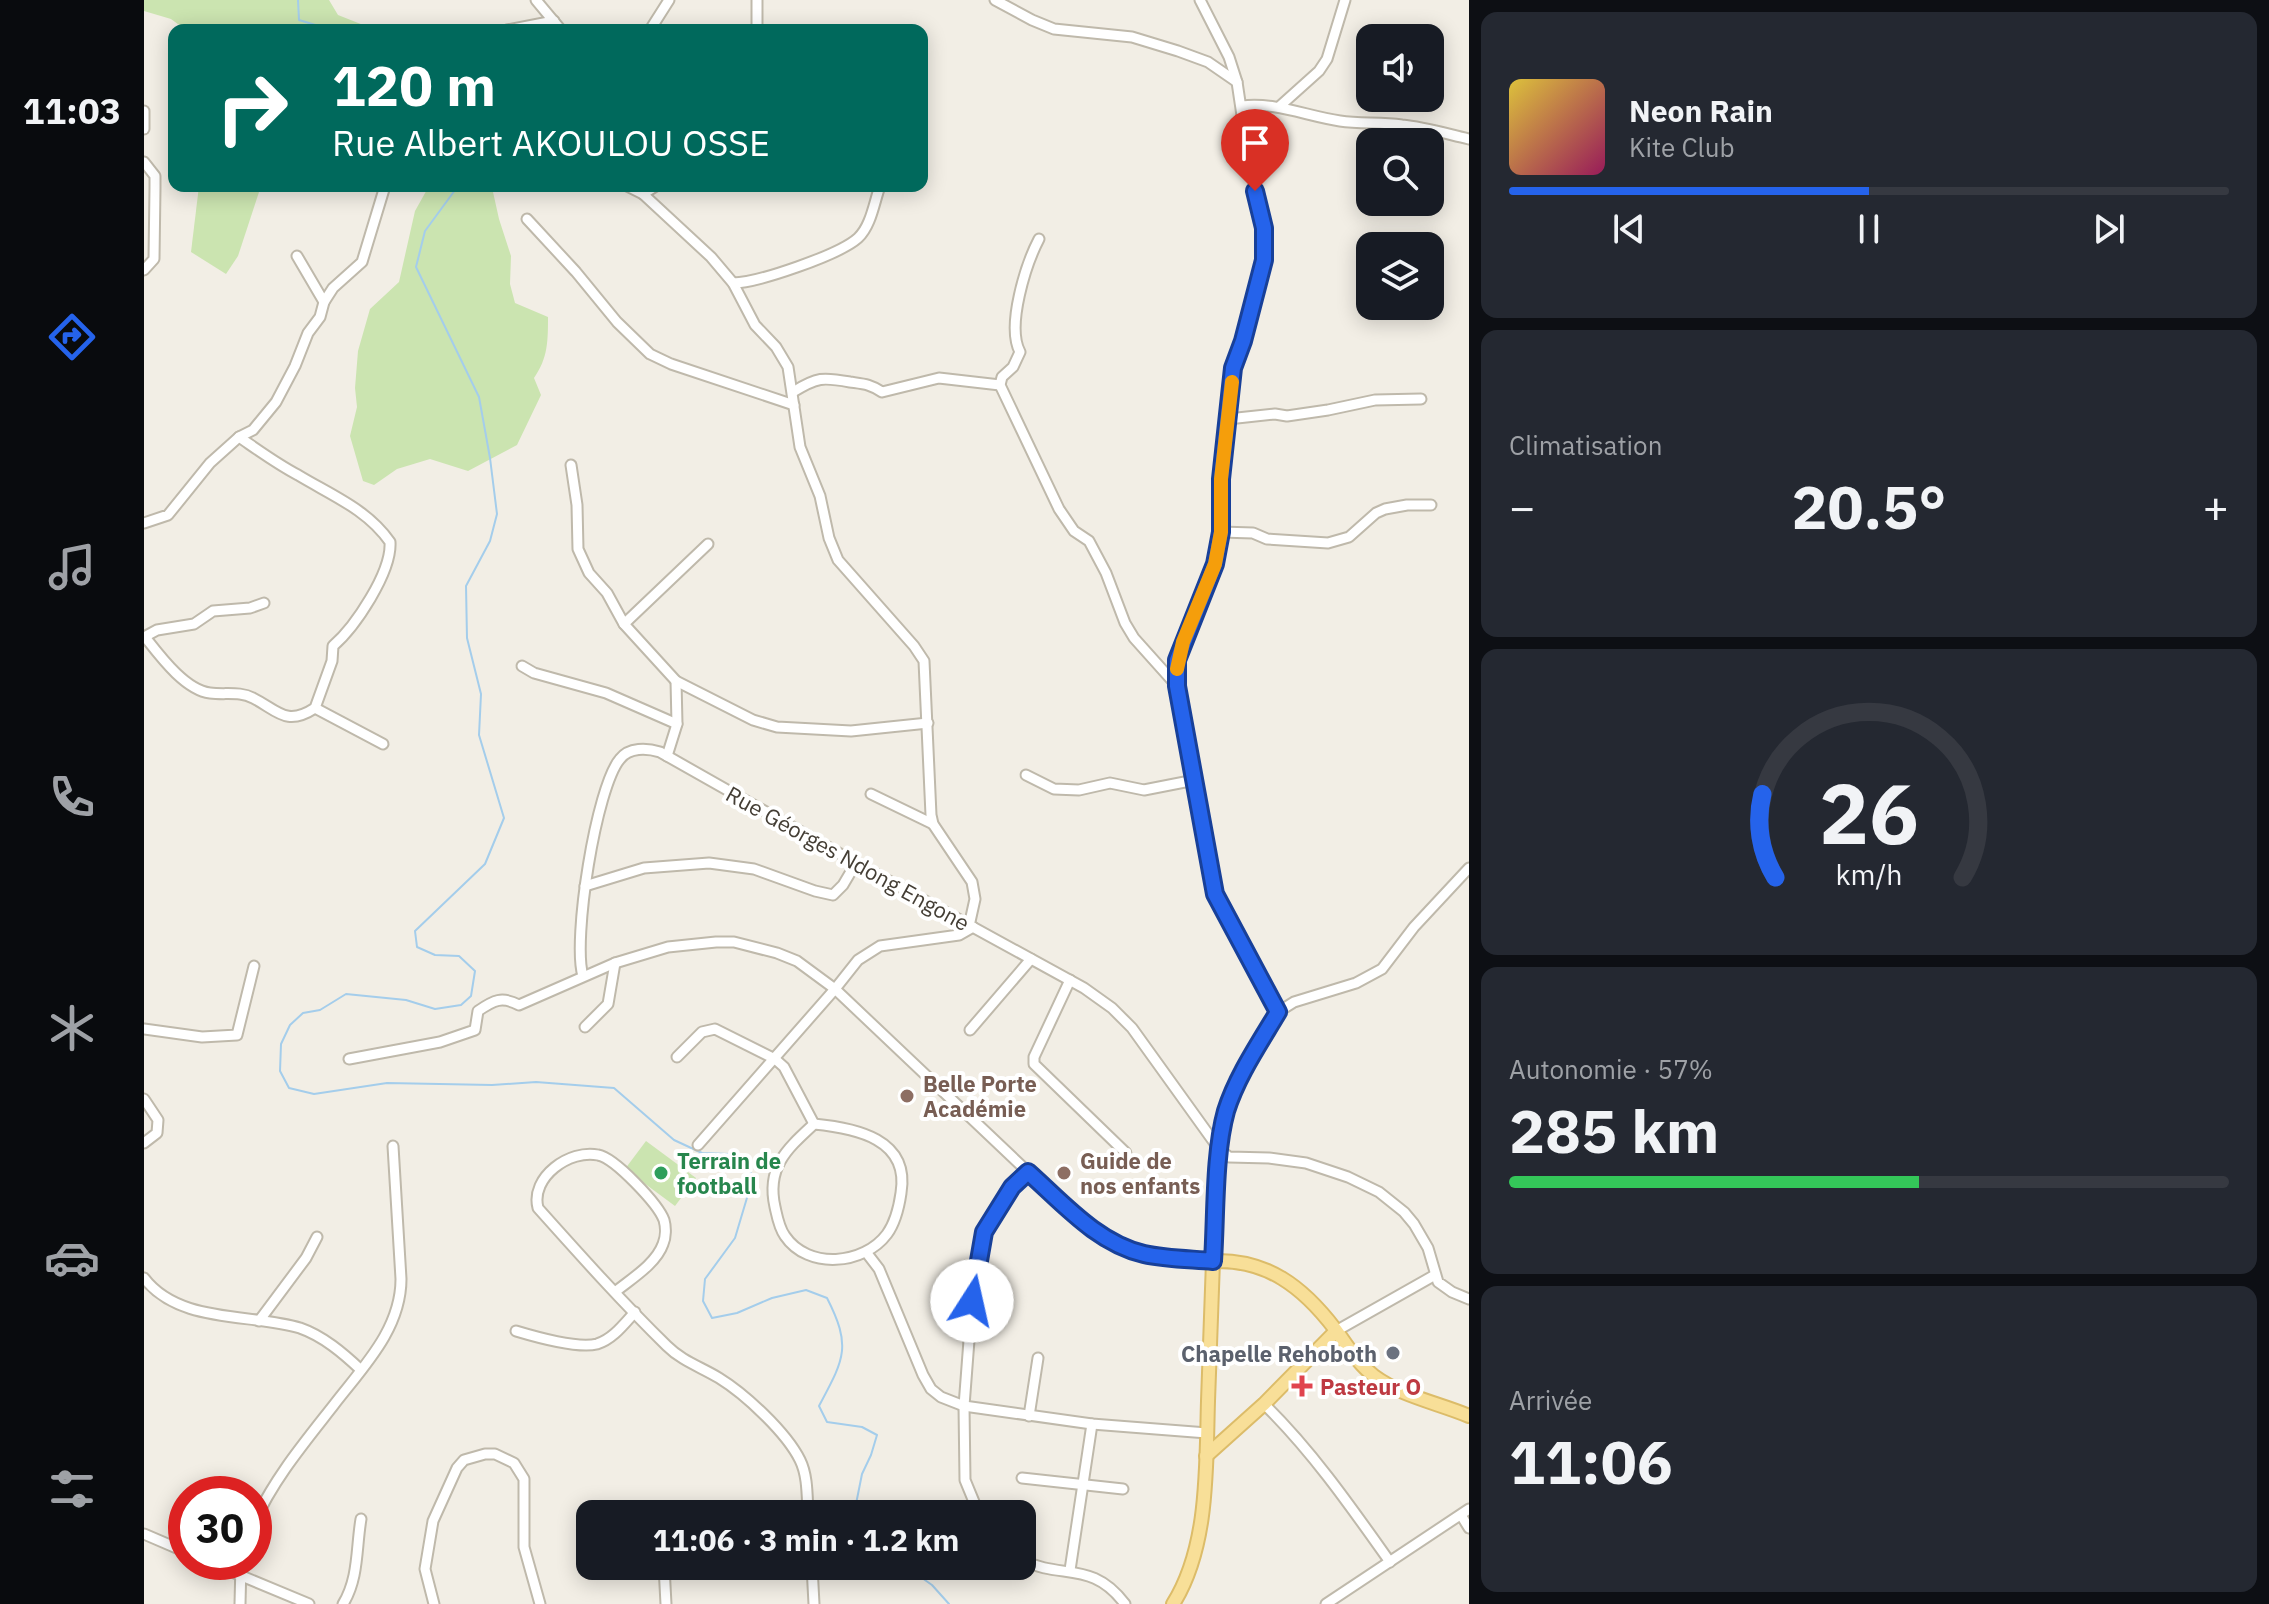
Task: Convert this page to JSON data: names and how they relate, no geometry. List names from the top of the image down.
{
  "streets": {
    "street": ["Rue Géorges Ndong Engone"]
  },
  "places": {
    "other": [
      "Belle Porte Académie",
      "Terrain de football",
      "Guide de nos enfants",
      "Chapelle Rehoboth"
    ],
    "health": ["Pasteur O"]
  },
  "page": {
    "tabs": "11:03",
    "turn": ["120 m", "Rue Albert AKOULOU OSSE"],
    "song": ["Neon Rain", "Kite Club"],
    "tile": [
      "Climatisation",
      ["Autonomie · 57%", "285 km"],
      ["Arrivée", "11:06"]
    ],
    "heat": ["−", "20.5°", "+"],
    "limit": "30",
    "trip": "11:06 · 3 min · 1.2 km",
    "gauge": ["26", "km/h"]
  }
}
